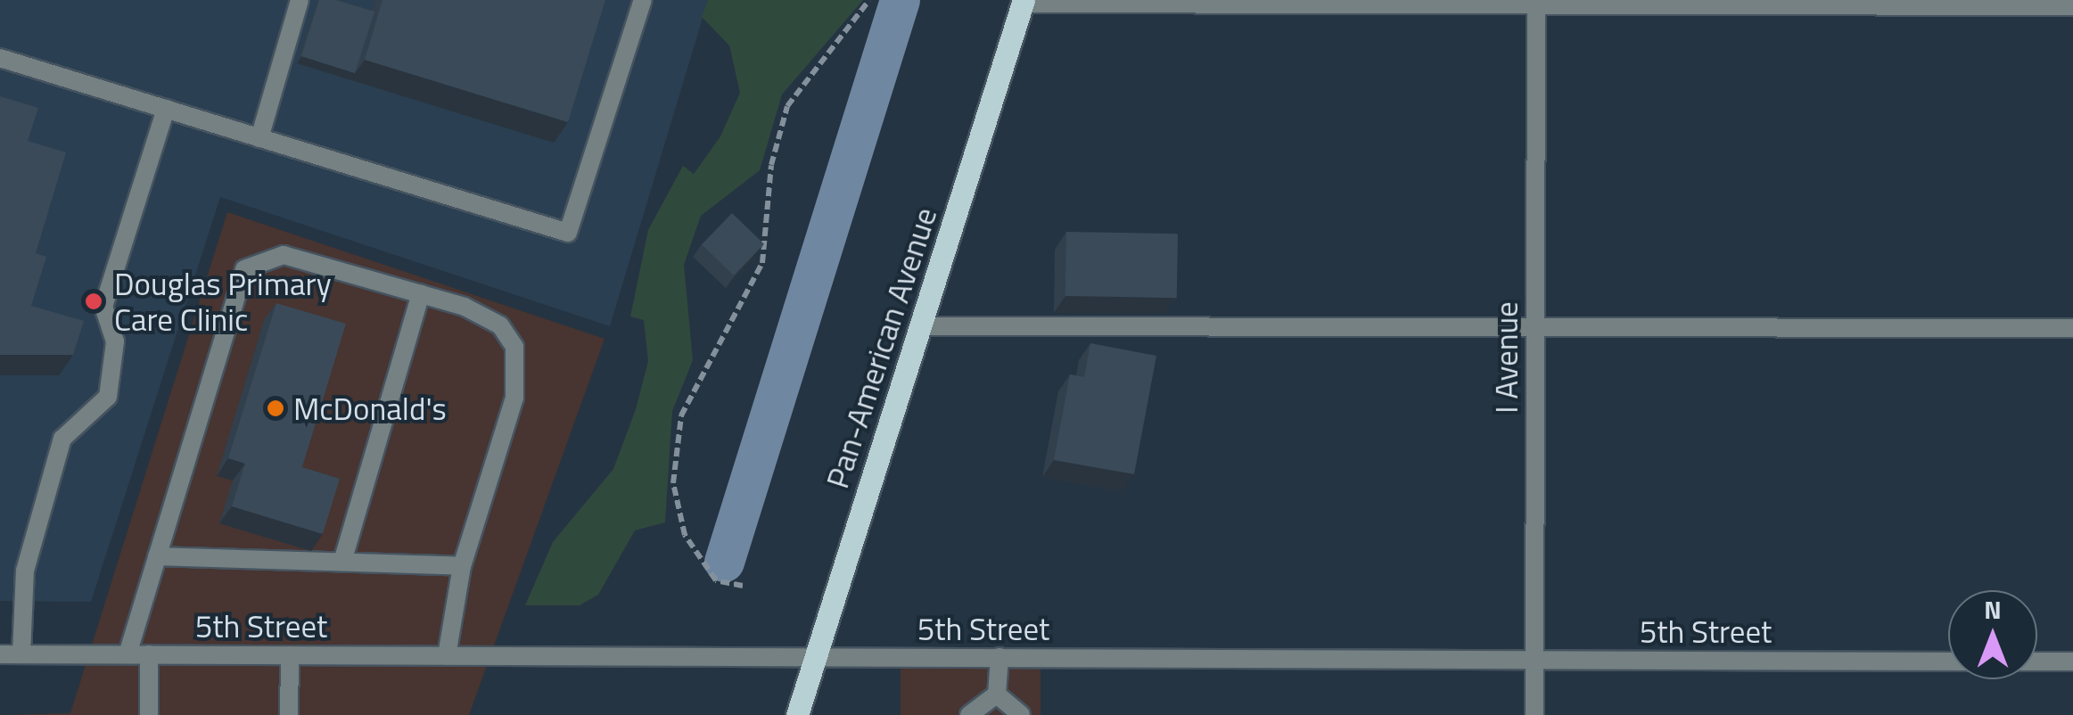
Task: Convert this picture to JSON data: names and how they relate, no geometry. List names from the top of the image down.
{
  "streets": {
    "main road": ["Pan-American Avenue"],
    "street": ["I Avenue", "5th Street"]
  },
  "crossings": [
    ["Pan-American Avenue", "5th Street"],
    ["I Avenue", "5th Street"]
  ],
  "places": ["Douglas Primary Care Clinic", "McDonald's"],
  "north": "top"
}
